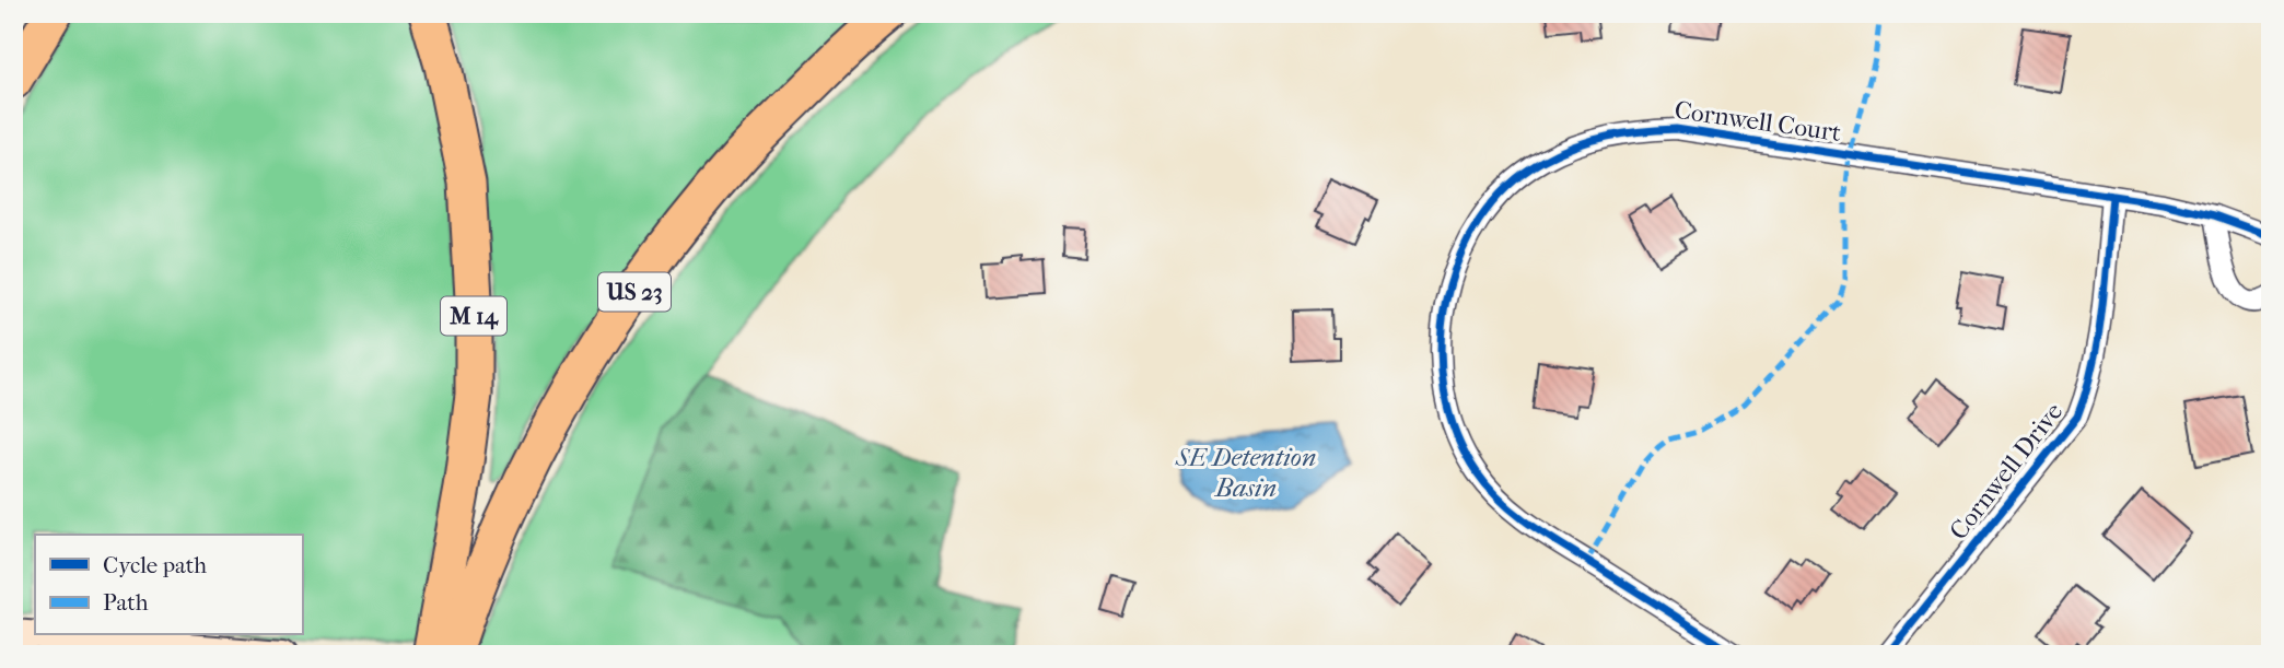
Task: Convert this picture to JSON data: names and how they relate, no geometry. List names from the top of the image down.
{
  "streets": {
    "highway": ["US 23", "M 14"],
    "street": ["Cornwell Court", "Cornwell Drive"]
  },
  "crossings": [
    ["Cornwell Court", "Cornwell Drive"]
  ],
  "water": ["SE Detention Basin"],
  "legend": ["Cycle path", "Path"]
}
